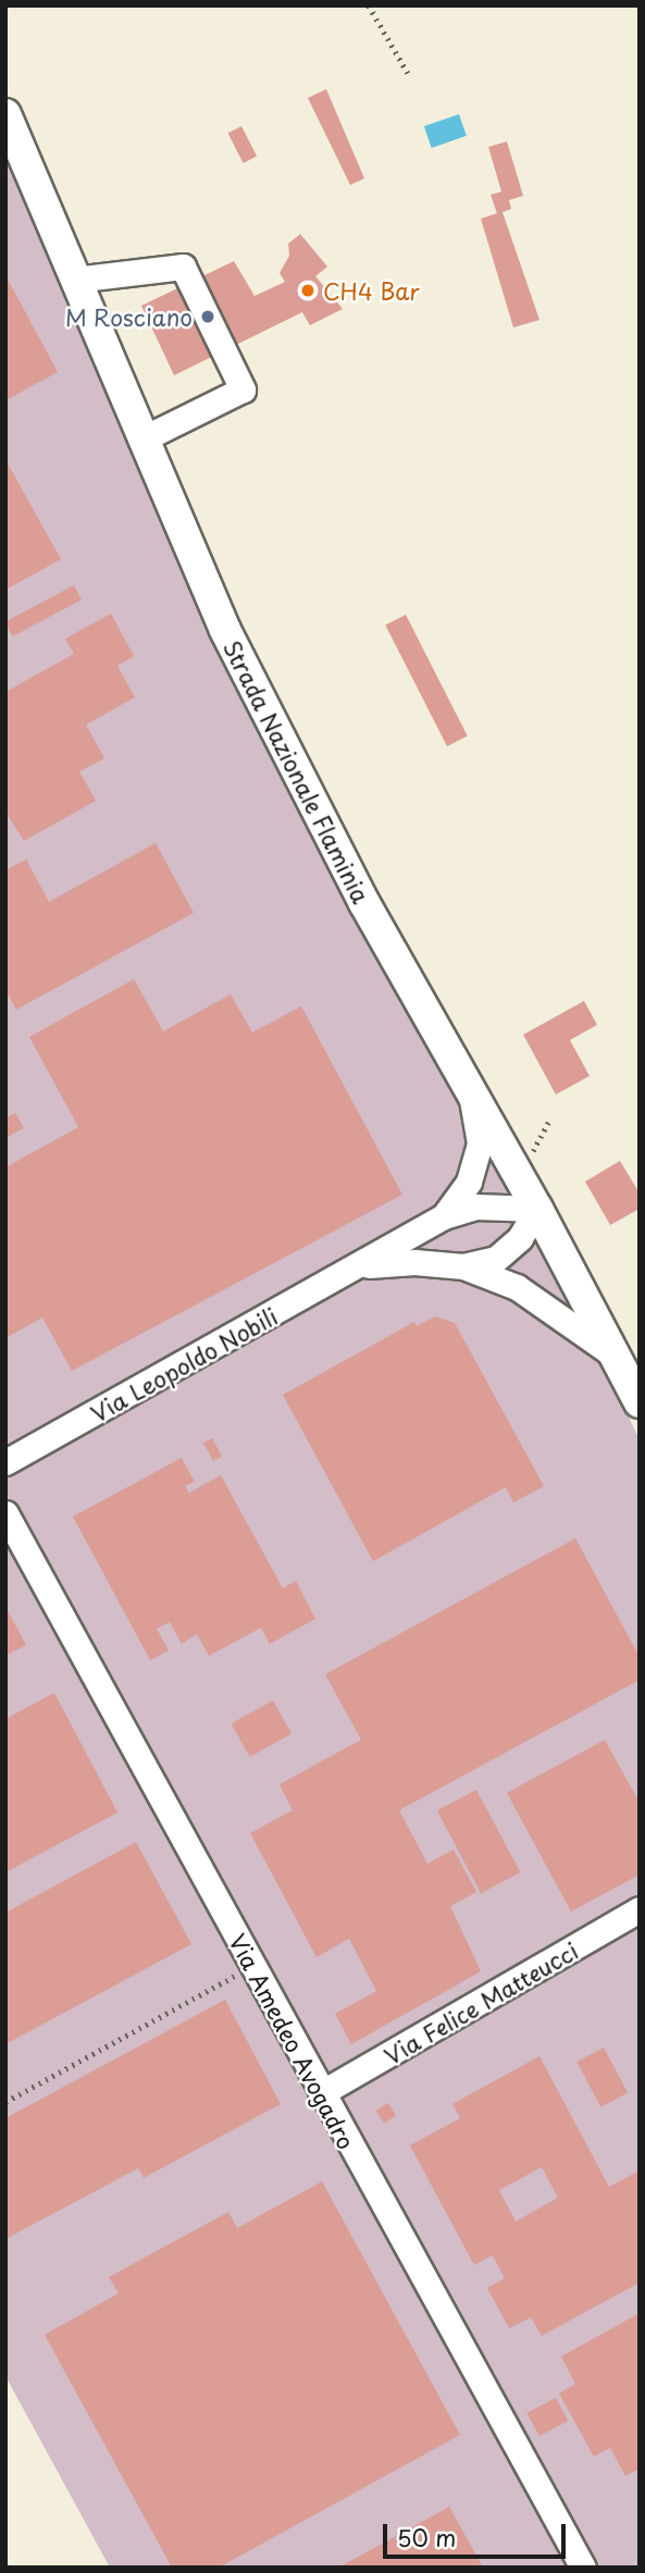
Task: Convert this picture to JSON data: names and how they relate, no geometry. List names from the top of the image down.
{
  "streets": {
    "main road": ["Strada Nazionale Flaminia"],
    "street": ["Via Leopoldo Nobili", "Via Felice Matteucci", "Via Amedeo Avogadro"]
  },
  "crossings": [
    ["Strada Nazionale Flaminia", "Via Leopoldo Nobili"],
    ["Via Felice Matteucci", "Via Amedeo Avogadro"]
  ],
  "places": ["CH4 Bar", "M Rosciano"],
  "scale_bar": "50 m"
}
